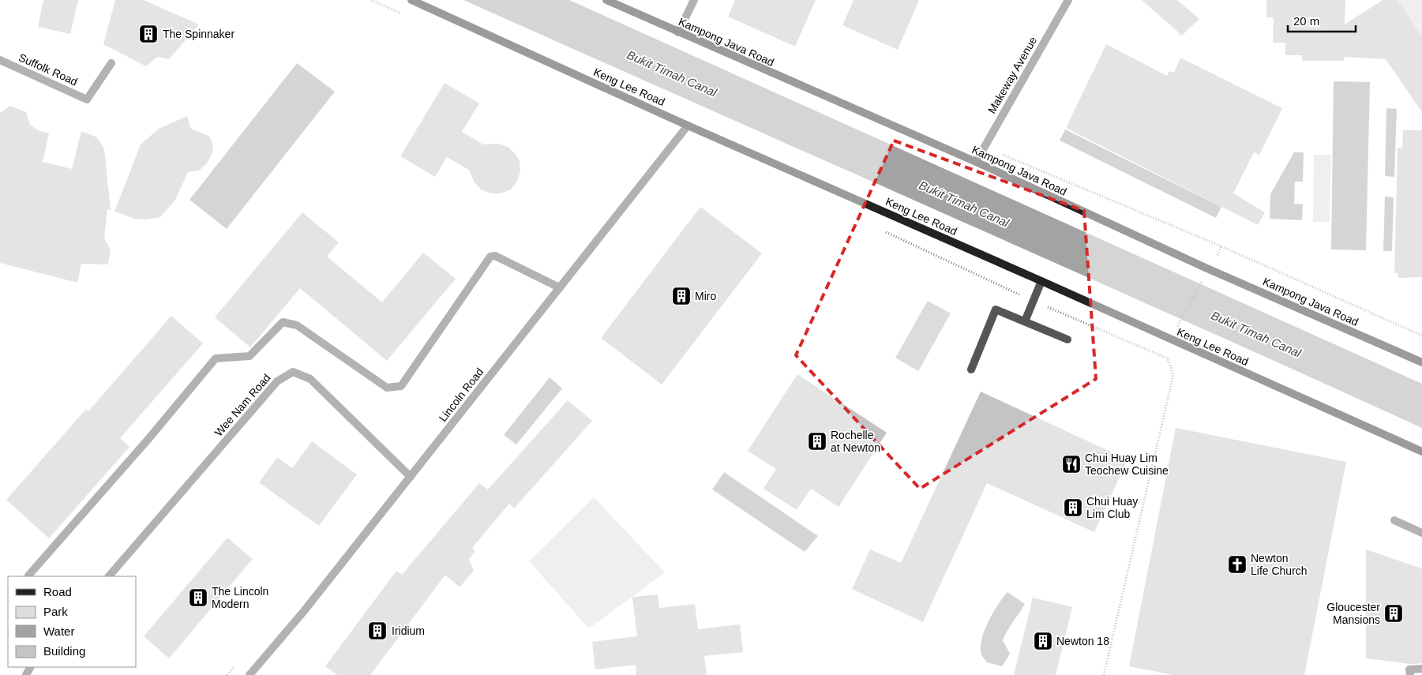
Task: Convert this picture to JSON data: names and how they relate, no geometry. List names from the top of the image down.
{
  "streets": {
    "street": [
      "Kampong Java Road",
      "Suffolk Road",
      "Makeway Avenue",
      "Keng Lee Road",
      "Lincoln Road",
      "Wee Nam Road"
    ]
  },
  "crossings": [
    ["Kampong Java Road", "Makeway Avenue"],
    ["Keng Lee Road", "Lincoln Road"],
    ["Lincoln Road", "Wee Nam Road"]
  ],
  "water": ["Bukit Timah Canal"],
  "places": {
    "building": [
      "The Spinnaker",
      "Miro",
      "Rochelle at Newton",
      "Chui Huay Lim Club",
      "The Lincoln Modern",
      "Gloucester Mansions",
      "Iridium",
      "Newton 18"
    ],
    "restaurant": ["Chui Huay Lim Teochew Cuisine"],
    "church": ["Newton Life Church"]
  },
  "legend": [
    "Road",
    "Park",
    "Water",
    "Building"
  ],
  "scale_bar": "20 m"
}
